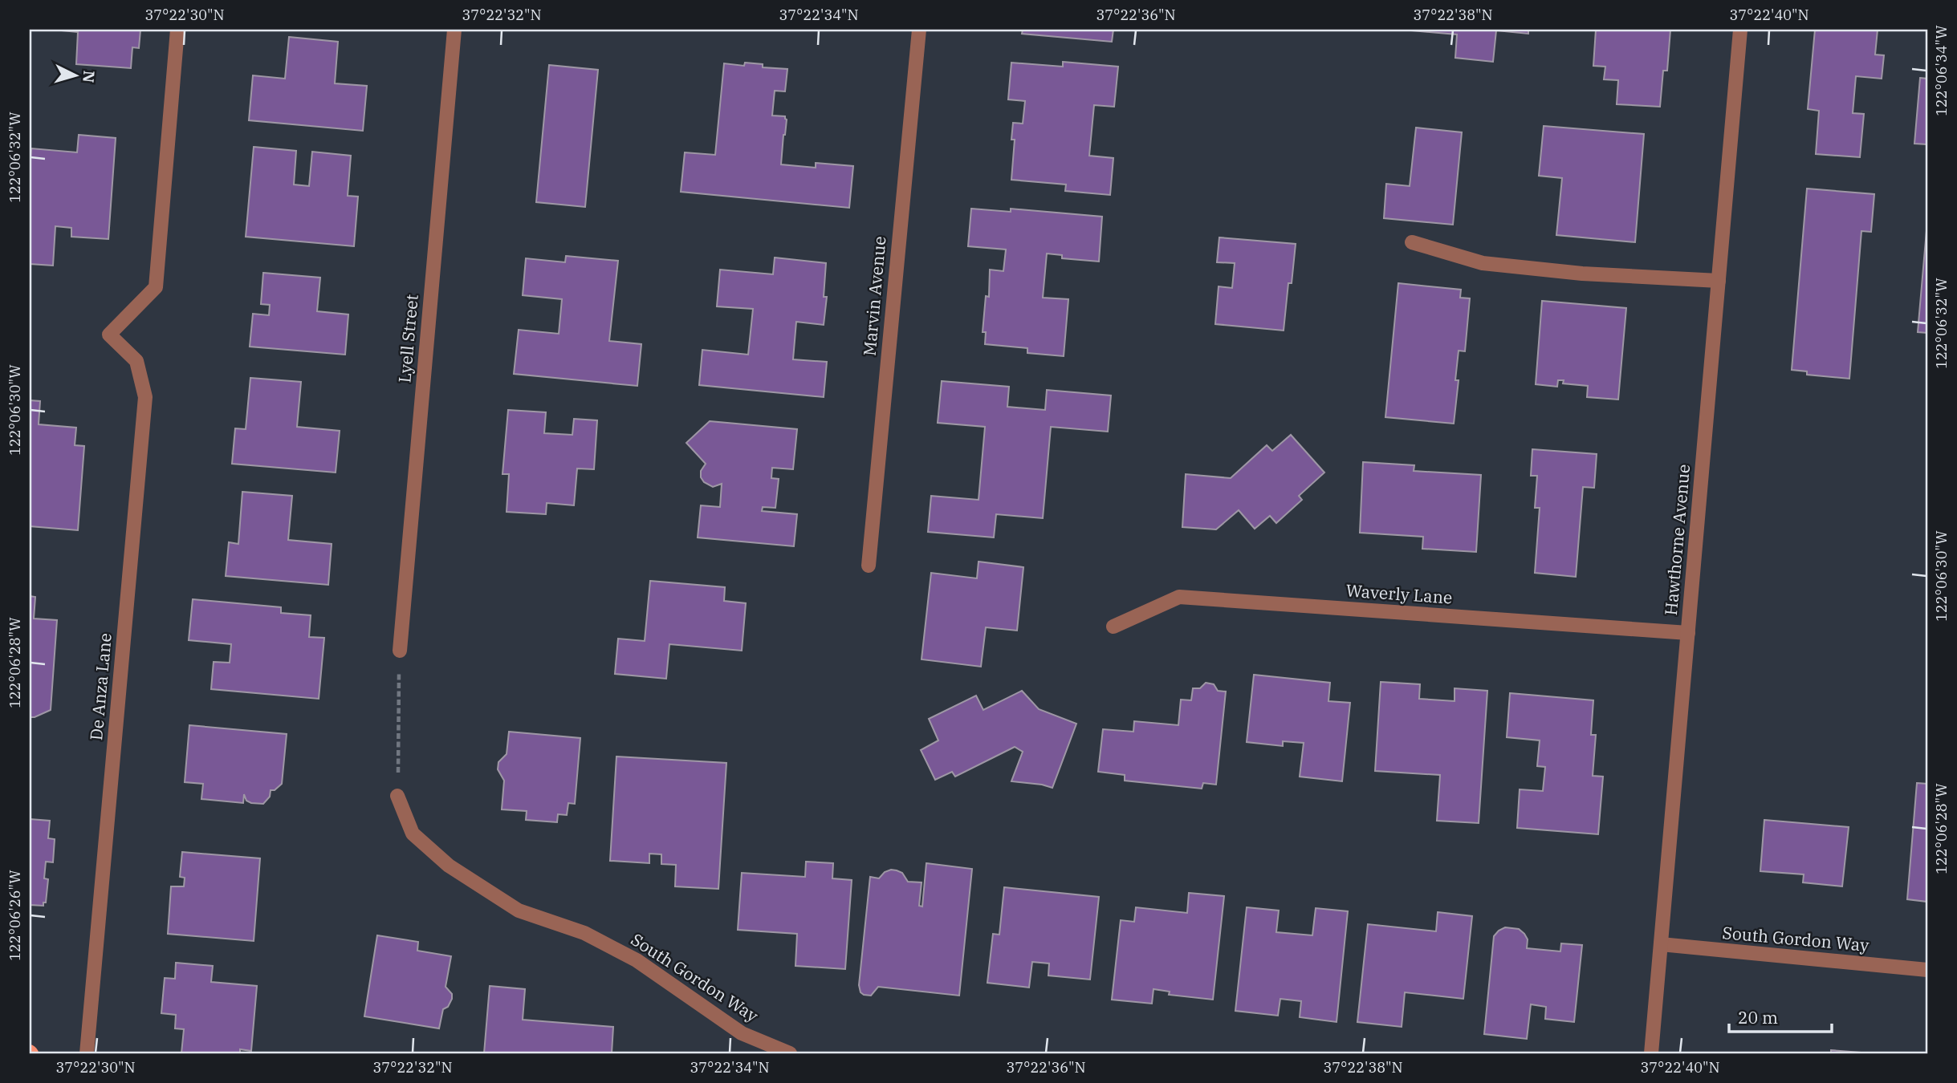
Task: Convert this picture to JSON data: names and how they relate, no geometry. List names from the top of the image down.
{
  "streets": {
    "street": [
      "Marvin Avenue",
      "Lyell Street",
      "Hawthorne Avenue",
      "Waverly Lane",
      "De Anza Lane",
      "South Gordon Way"
    ]
  },
  "crossings": [
    ["Hawthorne Avenue", "Waverly Lane"],
    ["Hawthorne Avenue", "South Gordon Way"]
  ],
  "scale_bar": "20 m",
  "north": "right",
  "coordinates": [
    "37°22'30\"N",
    "37°22'32\"N",
    "37°22'34\"N",
    "37°22'36\"N",
    "37°22'38\"N",
    "37°22'40\"N",
    "122°06'34\"W",
    "122°06'32\"W",
    "122°06'30\"W",
    "122°06'28\"W",
    "122°06'26\"W"
  ]
}
